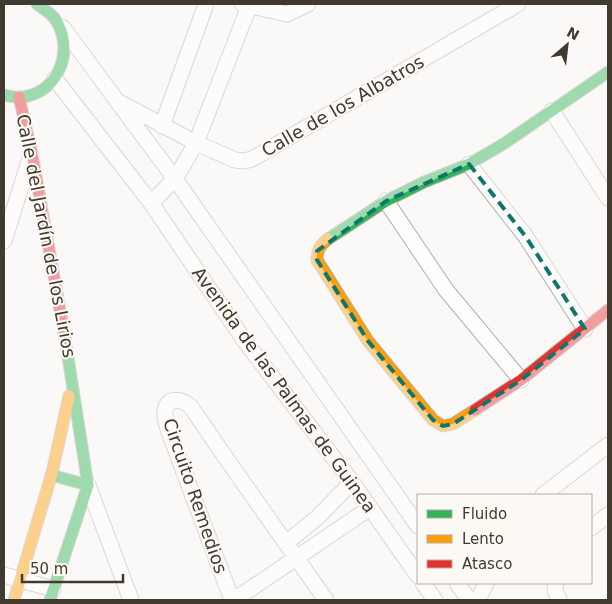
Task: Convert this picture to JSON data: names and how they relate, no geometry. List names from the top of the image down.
{
  "streets": {
    "street": [
      "Calle de los Albatros",
      "Calle del Jardín de los Lirios",
      "Avenida de las Palmas de Guinea",
      "Circuito Remedios"
    ]
  },
  "crossings": [
    ["Calle de los Albatros", "Avenida de las Palmas de Guinea"],
    ["Calle del Jardín de los Lirios", "Avenida de las Palmas de Guinea"],
    ["Avenida de las Palmas de Guinea", "Circuito Remedios"]
  ],
  "legend": ["Fluido", "Lento", "Atasco"],
  "scale_bar": "50 m",
  "north": "top right"
}
